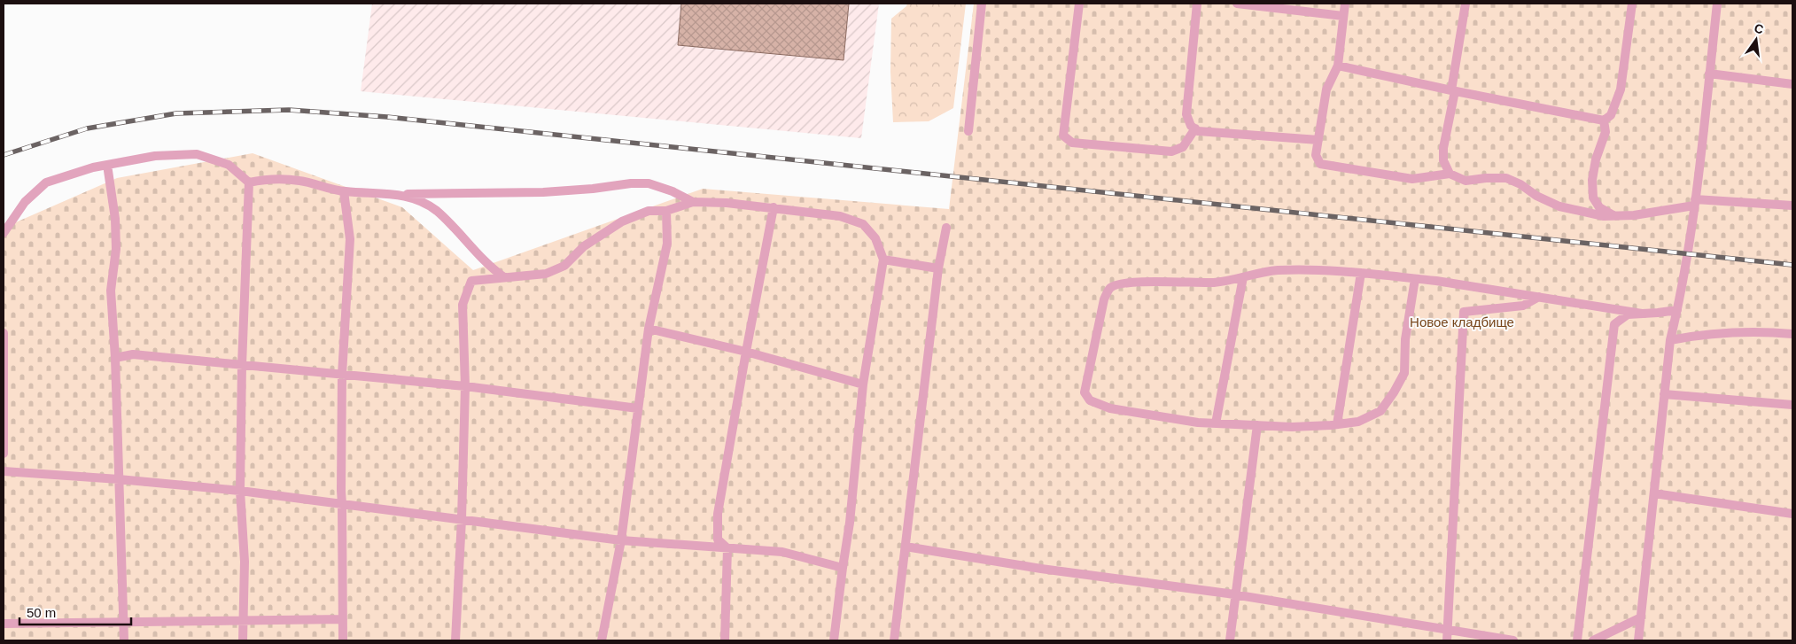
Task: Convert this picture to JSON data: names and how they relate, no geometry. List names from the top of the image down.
{
  "parks": ["Новое кладбище"],
  "scale_bar": "50 m",
  "north": "top"
}
